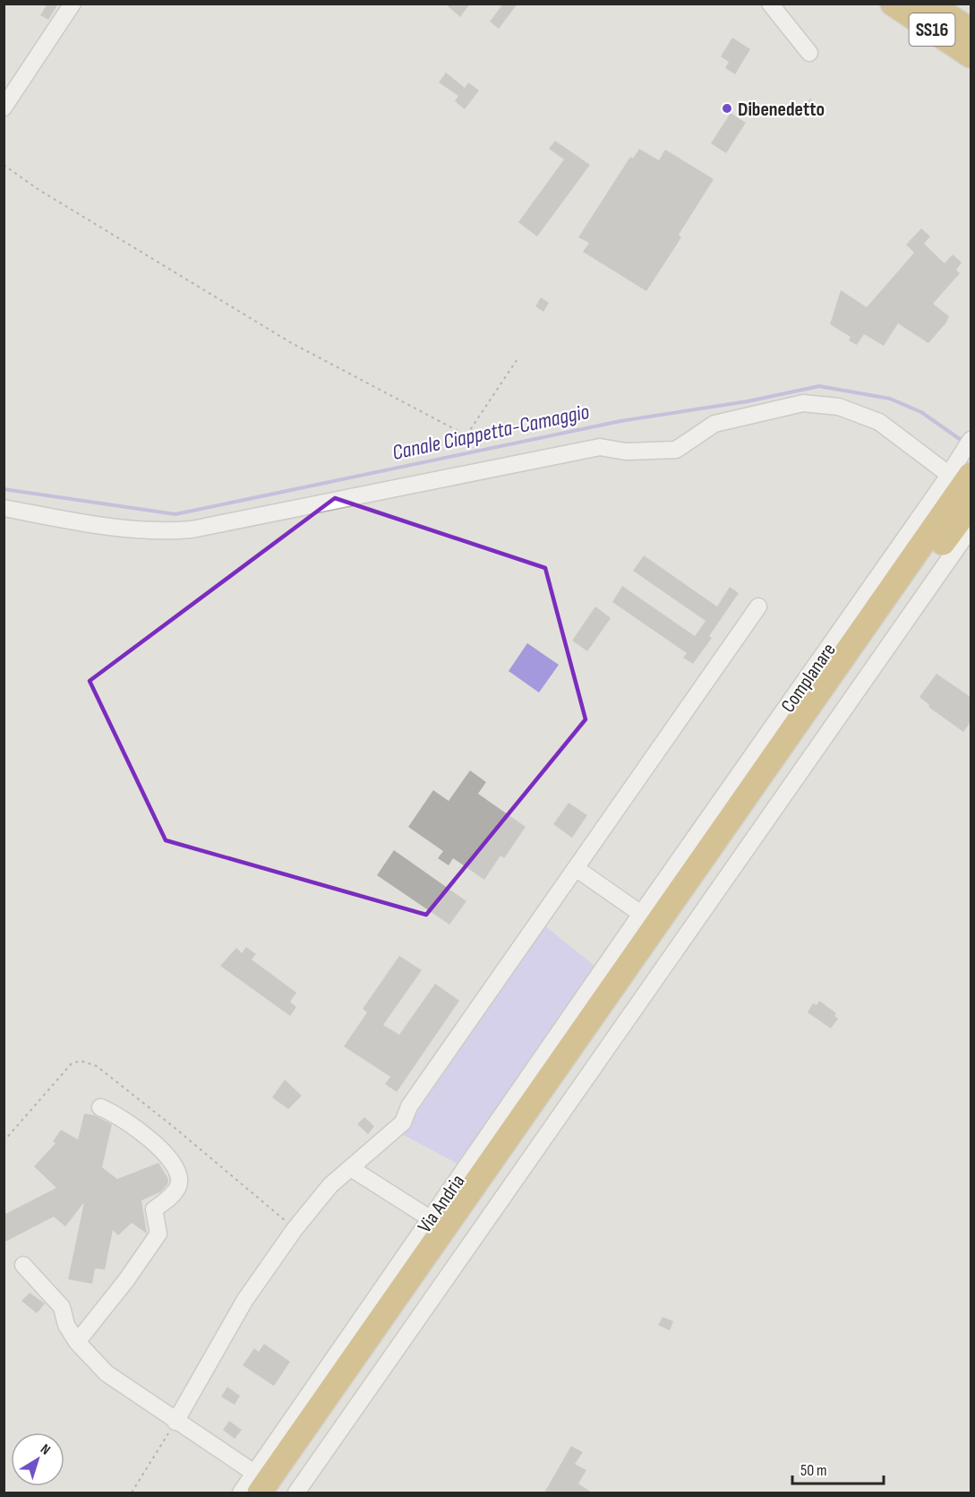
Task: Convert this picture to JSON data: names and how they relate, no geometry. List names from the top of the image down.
{
  "streets": {
    "highway": ["SS16"],
    "street": ["Complanare", "Via Andria"]
  },
  "crossings": [
    ["Complanare", "Via Andria"]
  ],
  "water": ["Canale Ciappetta-Camaggio"],
  "places": ["Dibenedetto"],
  "scale_bar": "50 m",
  "north": "top right"
}
